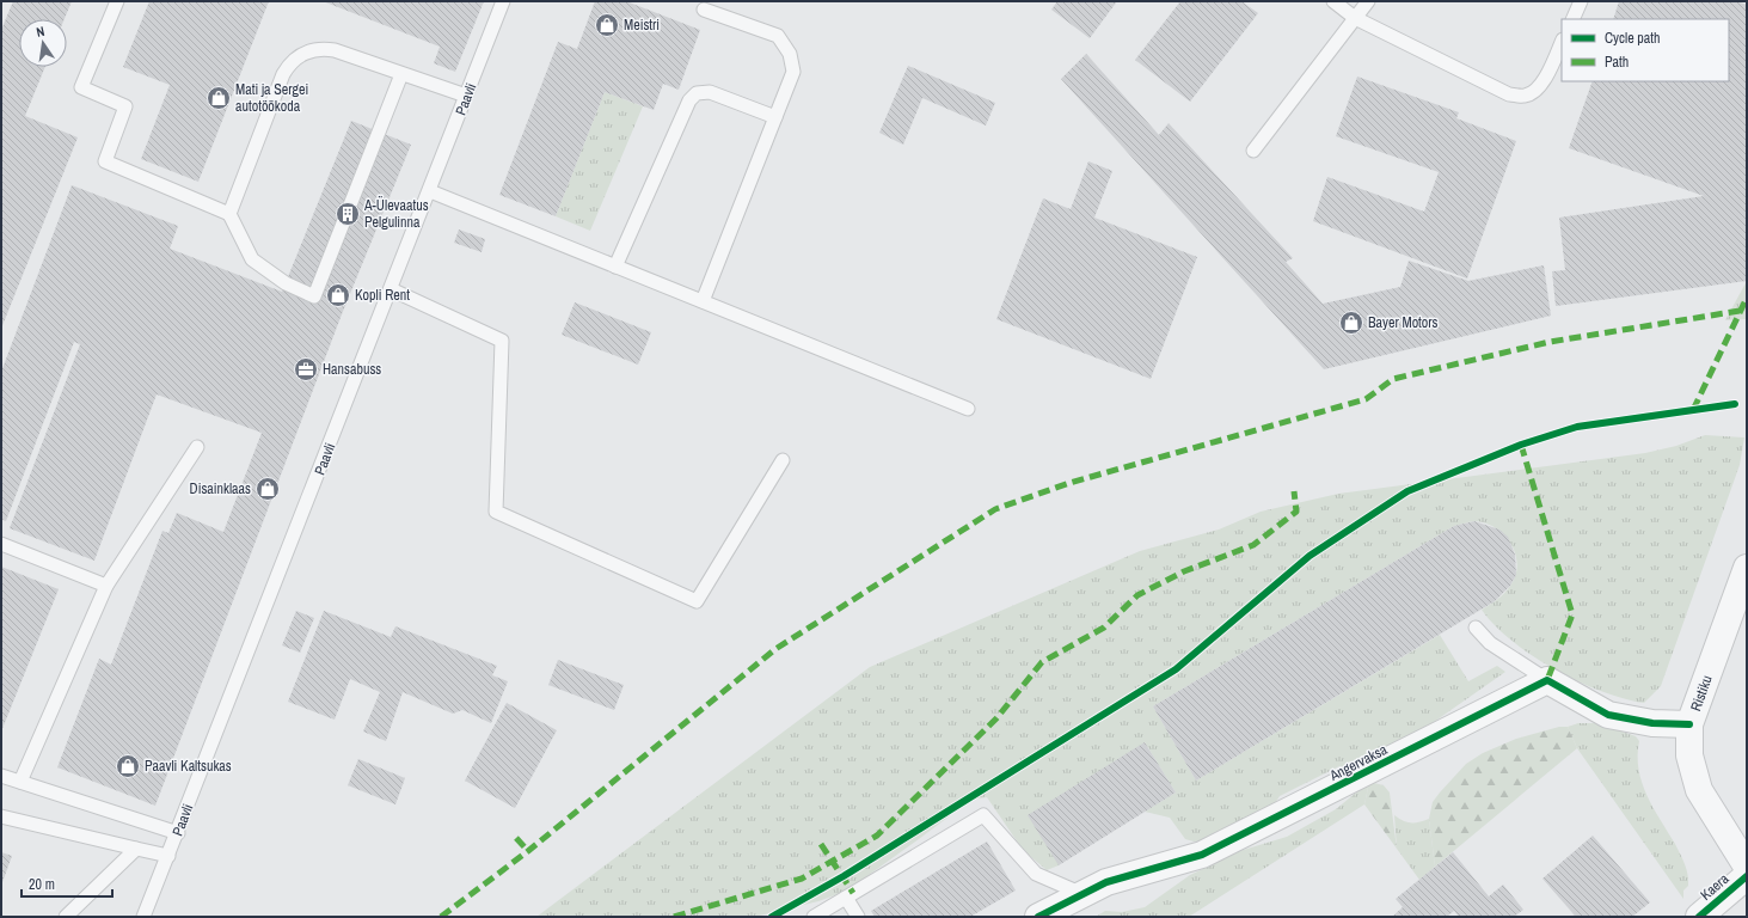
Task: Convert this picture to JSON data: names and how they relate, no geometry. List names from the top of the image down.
{
  "streets": {
    "street": ["Ristiku", "Angervaksa", "Kaera"],
    "lane": ["Paavli"]
  },
  "places": {
    "shop": [
      "Meistri",
      "Mati ja Sergei autotöökoda",
      "Kopli Rent",
      "Bayer Motors",
      "Disainklaas",
      "Paavli Kaltsukas"
    ],
    "building": ["A-Ülevaatus Pelgulinna"],
    "office": ["Hansabuss"]
  },
  "legend": ["Cycle path", "Path"],
  "scale_bar": "20 m",
  "north": "top"
}
